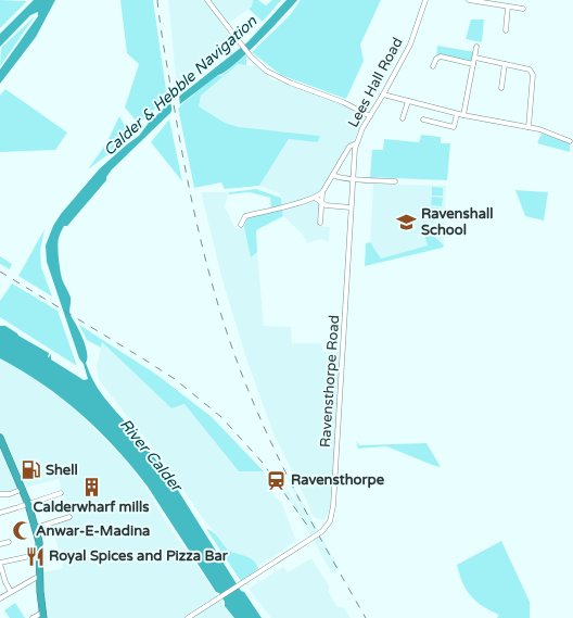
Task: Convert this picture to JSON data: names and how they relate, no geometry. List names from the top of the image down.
{
  "streets": {
    "street": ["Lees Hall Road", "Ravensthorpe Road"]
  },
  "crossings": [
    ["Lees Hall Road", "Ravensthorpe Road"]
  ],
  "water": ["Calder & Hebble Navigation", "River Calder"],
  "places": {
    "school or university": ["Ravenshall School"],
    "fuel station": ["Shell"],
    "station": ["Ravensthorpe"],
    "building": ["Calderwharf mills"],
    "mosque": ["Anwar-E-Madina"],
    "restaurant": ["Royal Spices and Pizza Bar"]
  }
}
